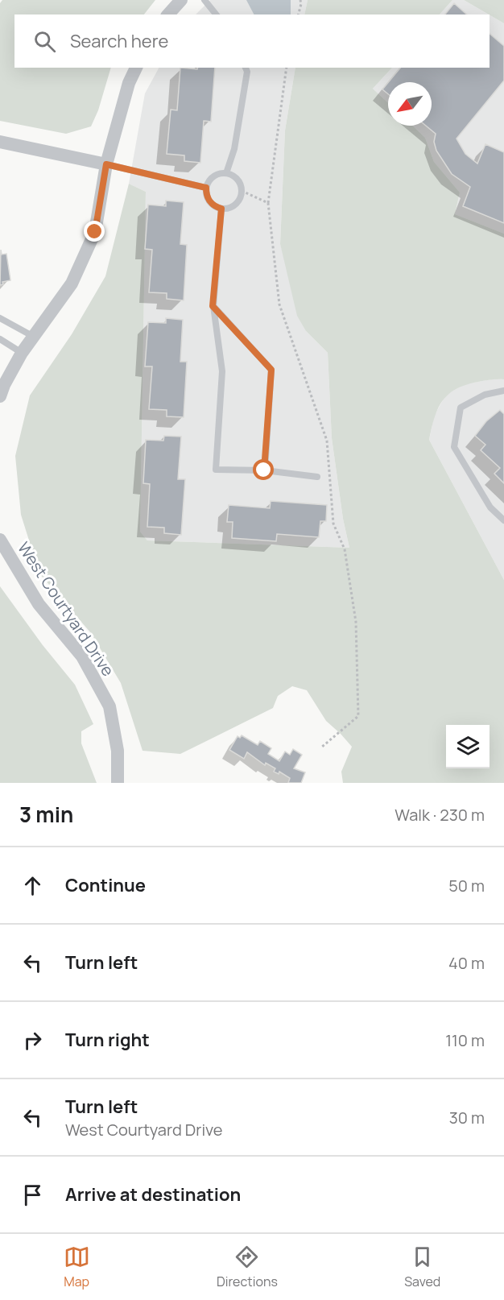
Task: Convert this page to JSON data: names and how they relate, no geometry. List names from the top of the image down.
{
  "streets": {
    "street": ["West Courtyard Drive"]
  },
  "north": "bottom left",
  "page": {
    "search": "Search here",
    "heading": ["3 min", "Walk · 230 m"],
    "list": [
      ["Continue", "50 m"],
      ["Turn left", "40 m"],
      ["Turn right", "110 m"],
      ["Turn left", "West Courtyard Drive", "30 m"],
      "Arrive at destination"
    ],
    "nav": ["Map", "Directions", "Saved"]
  }
}
